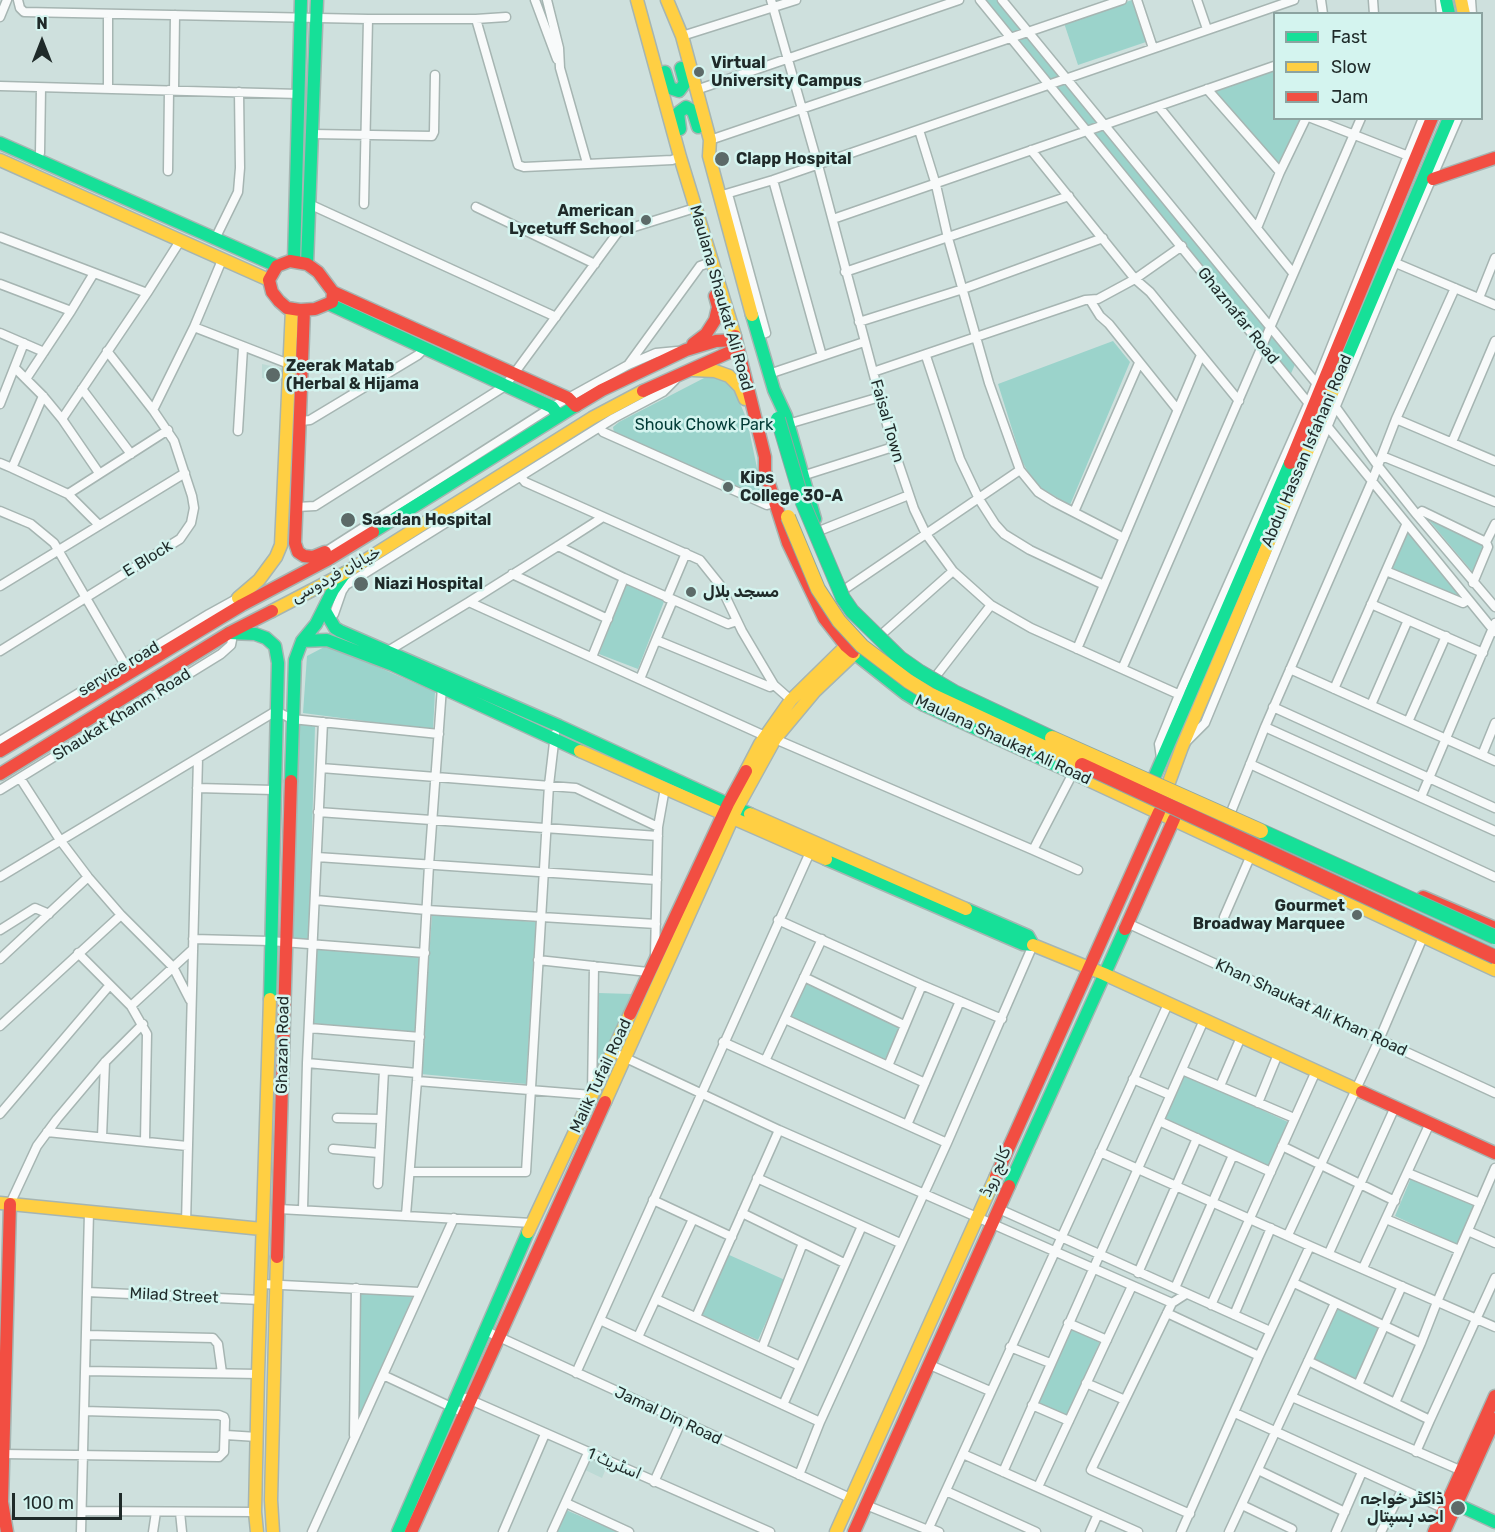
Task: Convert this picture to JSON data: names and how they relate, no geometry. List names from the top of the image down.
{
  "streets": {
    "main road": [
      "Maulana Shaukat Ali Road",
      "Abdul Hassan Isfahani Road",
      "خیابان فردوسی",
      "Ghazan Road",
      "Malik Tufail Road",
      "کالج روڈ"
    ],
    "street": [
      "Ghaznafar Road",
      "Faisal Town",
      "E Block",
      "service road",
      "Shaukat Khanm Road",
      "Khan Shaukat Ali Khan Road",
      "Milad Street",
      "Jamal Din Road",
      "اسٹریٹ 1"
    ]
  },
  "crossings": [
    ["Maulana Shaukat Ali Road", "Abdul Hassan Isfahani Road"],
    ["Maulana Shaukat Ali Road", "خیابان فردوسی"],
    ["Maulana Shaukat Ali Road", "Malik Tufail Road"],
    ["Maulana Shaukat Ali Road", "کالج روڈ"],
    ["Ghaznafar Road", "Abdul Hassan Isfahani Road"],
    ["Faisal Town", "Abdul Hassan Isfahani Road"],
    ["خیابان فردوسی", "service road"],
    ["خیابان فردوسی", "Shaukat Khanm Road"],
    ["خیابان فردوسی", "Ghazan Road"],
    ["Shaukat Khanm Road", "Ghazan Road"],
    ["Khan Shaukat Ali Khan Road", "کالج روڈ"],
    ["Ghazan Road", "Milad Street"],
    ["Malik Tufail Road", "Jamal Din Road"],
    ["Malik Tufail Road", "اسٹریٹ 1"],
    ["کالج روڈ", "Jamal Din Road"]
  ],
  "parks": ["Shouk Chowk Park"],
  "places": [
    "Virtual University Campus",
    "Clapp Hospital",
    "American Lycetuff School",
    "Zeerak Matab (Herbal & Hijama",
    "Kips College 30-A",
    "Saadan Hospital",
    "Niazi Hospital",
    "مسجد بلال",
    "Gourmet Broadway Marquee",
    "ڈاکٹر خواجہ احد ہسپتال"
  ],
  "legend": ["Fast", "Slow", "Jam"],
  "scale_bar": "100 m",
  "north": "top"
}
